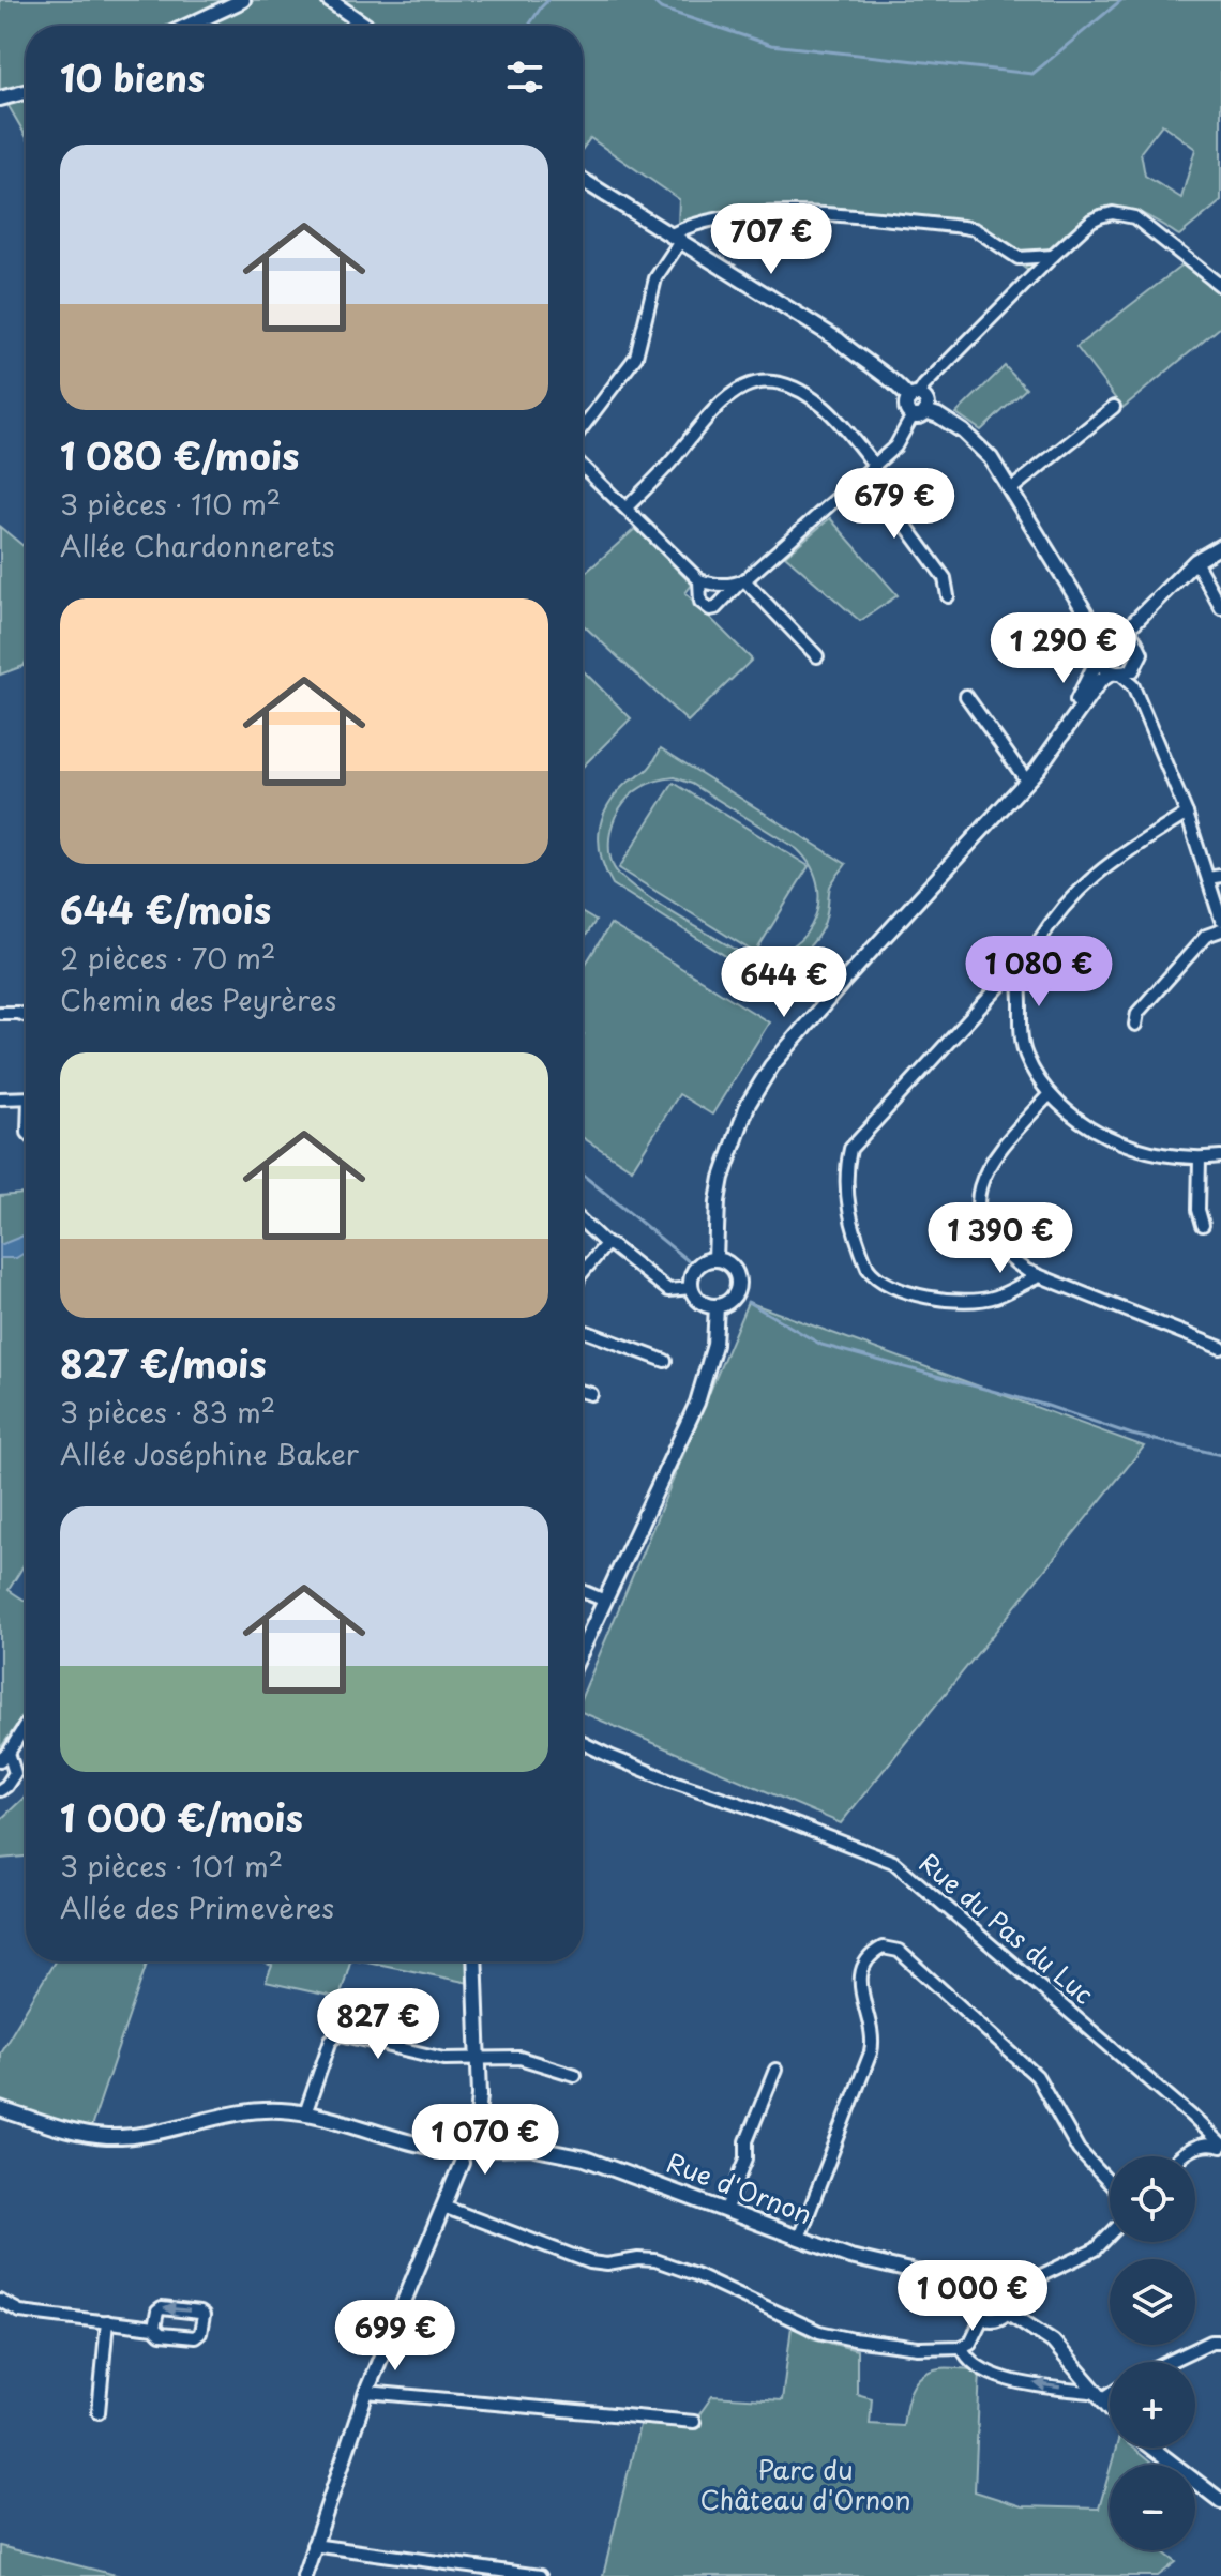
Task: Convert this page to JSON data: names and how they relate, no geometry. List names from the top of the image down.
{
  "streets": {
    "street": ["Rue du Pas du Luc", "Rue d'Ornon"]
  },
  "parks": ["Parc du Château d'Ornon"],
  "page": {
    "heading": "10 biens",
    "list": [
      {
        "name": "1 080 €/mois",
        "note": "3 pièces · 110 m² · Allée Chardonnerets"
      },
      {
        "name": "644 €/mois",
        "note": "2 pièces · 70 m² · Chemin des Peyrères"
      },
      {
        "name": "827 €/mois",
        "note": "3 pièces · 83 m² · Allée Joséphine Baker"
      },
      {
        "name": "1 000 €/mois",
        "note": "3 pièces · 101 m² · Allée des Primevères"
      }
    ],
    "price": [
      "707 €",
      "679 €",
      "1 290 €",
      "1 080 €",
      "644 €",
      "1 390 €",
      "827 €",
      "1 070 €",
      "1 000 €",
      "699 €"
    ],
    "map_buttons": ["+", "−"]
  }
}
